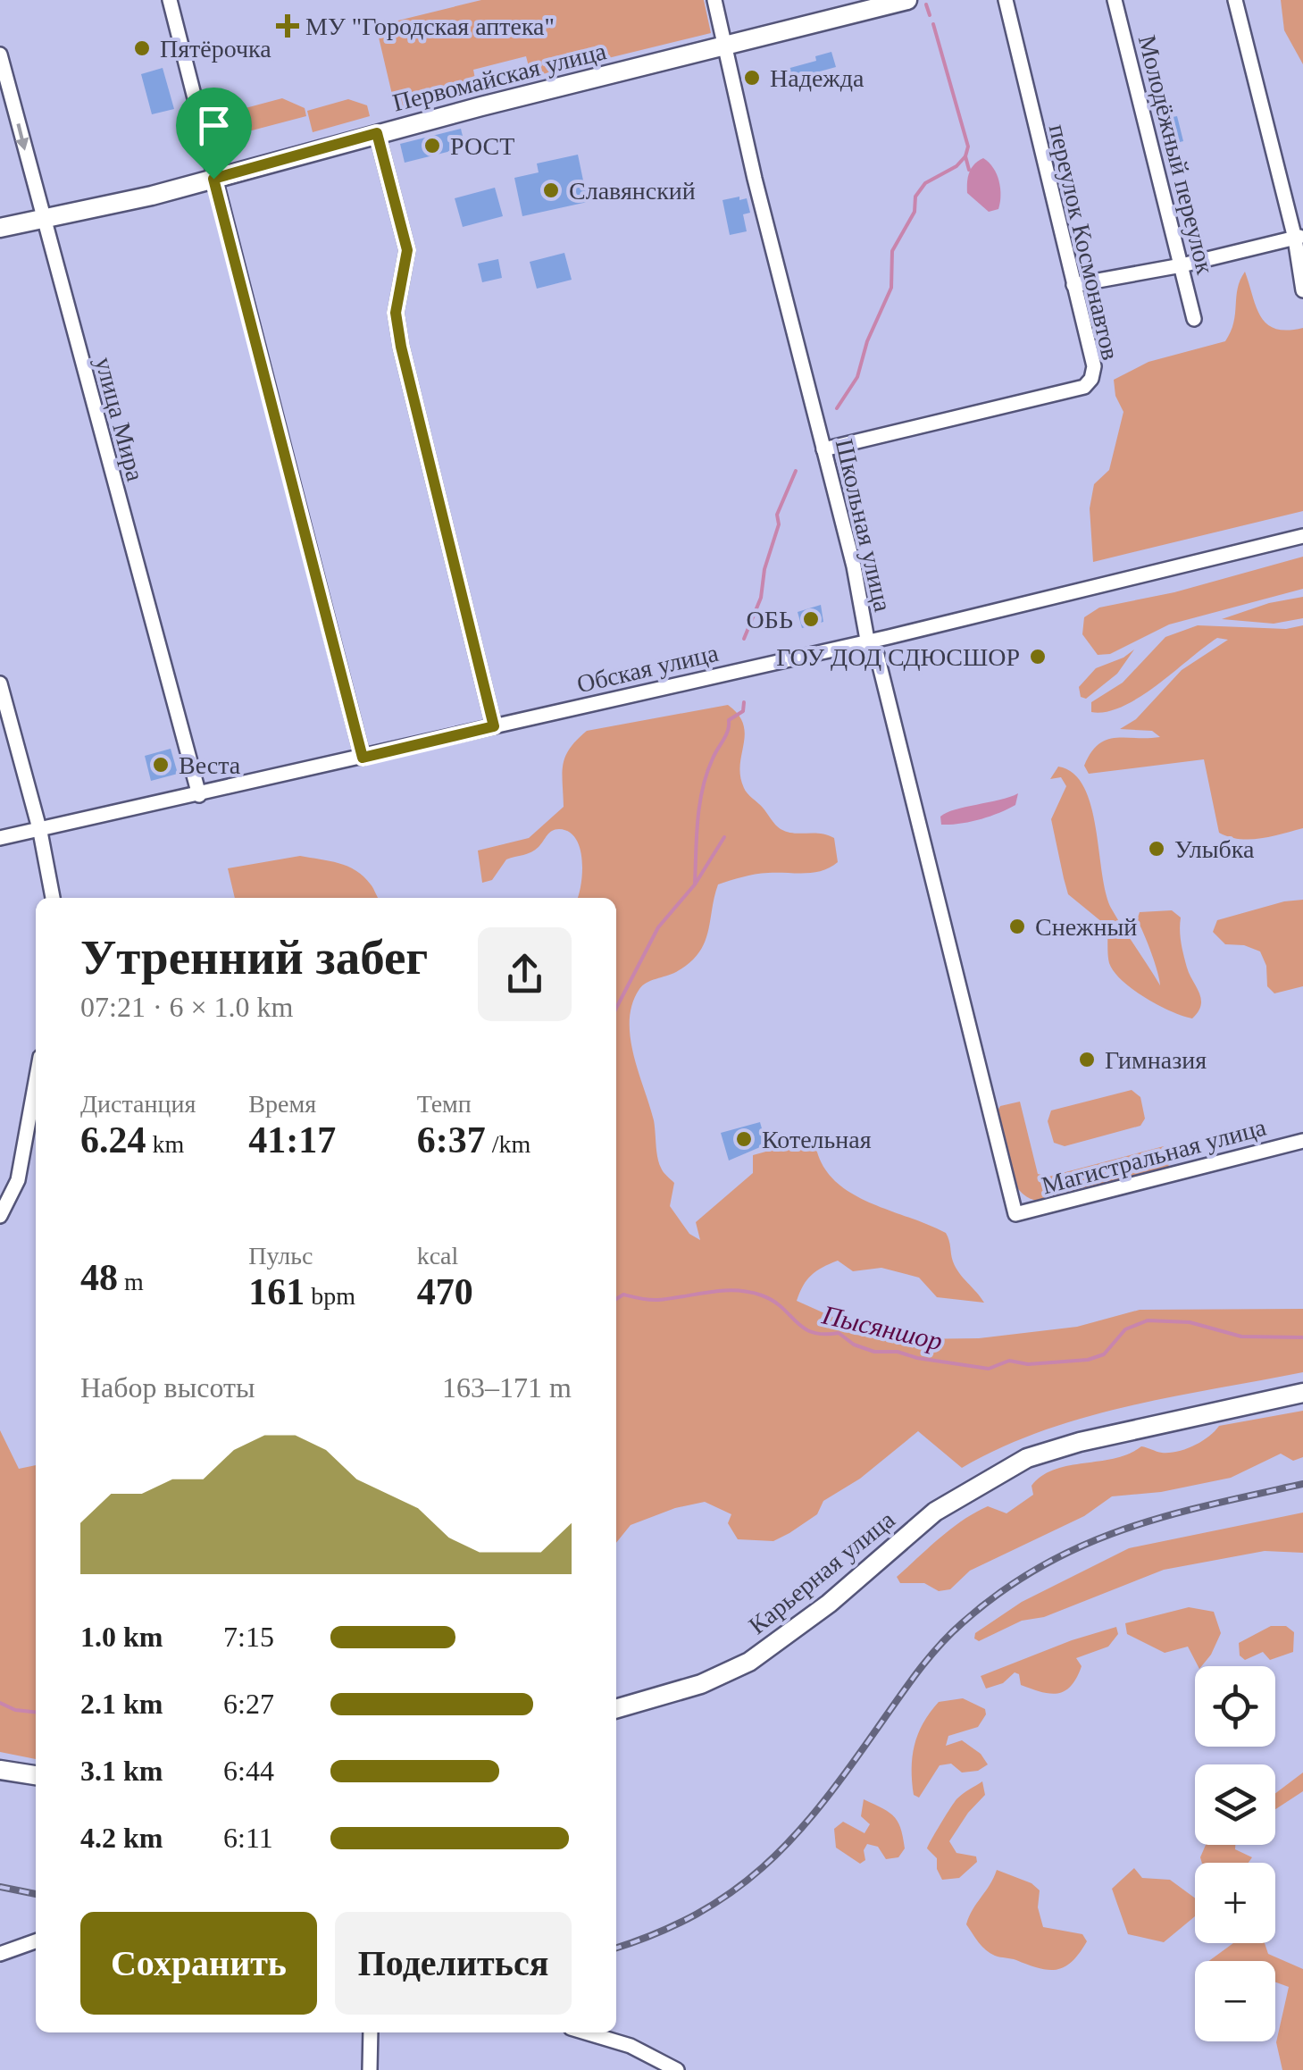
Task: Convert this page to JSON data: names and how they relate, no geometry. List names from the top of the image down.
{
  "streets": {
    "main road": ["Первомайская улица", "Карьерная улица"],
    "street": [
      "Молодёжный переулок",
      "переулок Космонавтов",
      "улица Мира",
      "Школьная улица",
      "Обская улица",
      "Магистральная улица"
    ]
  },
  "crossings": [
    ["Первомайская улица", "улица Мира"],
    ["Первомайская улица", "Школьная улица"],
    ["переулок Космонавтов", "Школьная улица"],
    ["улица Мира", "Обская улица"],
    ["Школьная улица", "Обская улица"],
    ["Школьная улица", "Магистральная улица"]
  ],
  "water": ["Пысяншор"],
  "places": {
    "health": ["МУ \"Городская аптека\""],
    "other": [
      "Пятёрочка",
      "Надежда",
      "РОСТ",
      "Славянский",
      "ОБЬ",
      "ГОУ ДОД СДЮСШОР",
      "Веста",
      "Улыбка",
      "Снежный",
      "Гимназия",
      "Котельная"
    ]
  },
  "page": {
    "heading": ["Утренний забег", "07:21 · 6 × 1.0 km"],
    "stats": [
      ["Дистанция", "6.24 km"],
      ["Время", "41:17"],
      ["Темп", "6:37 /km"],
      ["48 m"],
      ["Пульс", "161 bpm"],
      ["kcal", "470"]
    ],
    "chart": ["Набор высоты", "163–171 m"],
    "list": [
      {
        "name": "1.0 km",
        "note": "7:15"
      },
      {
        "name": "2.1 km",
        "note": "6:27"
      },
      {
        "name": "3.1 km",
        "note": "6:44"
      },
      {
        "name": "4.2 km",
        "note": "6:11"
      }
    ],
    "map_buttons": ["+", "−"],
    "buttons": ["Сохранить", "Поделиться"]
  }
}
